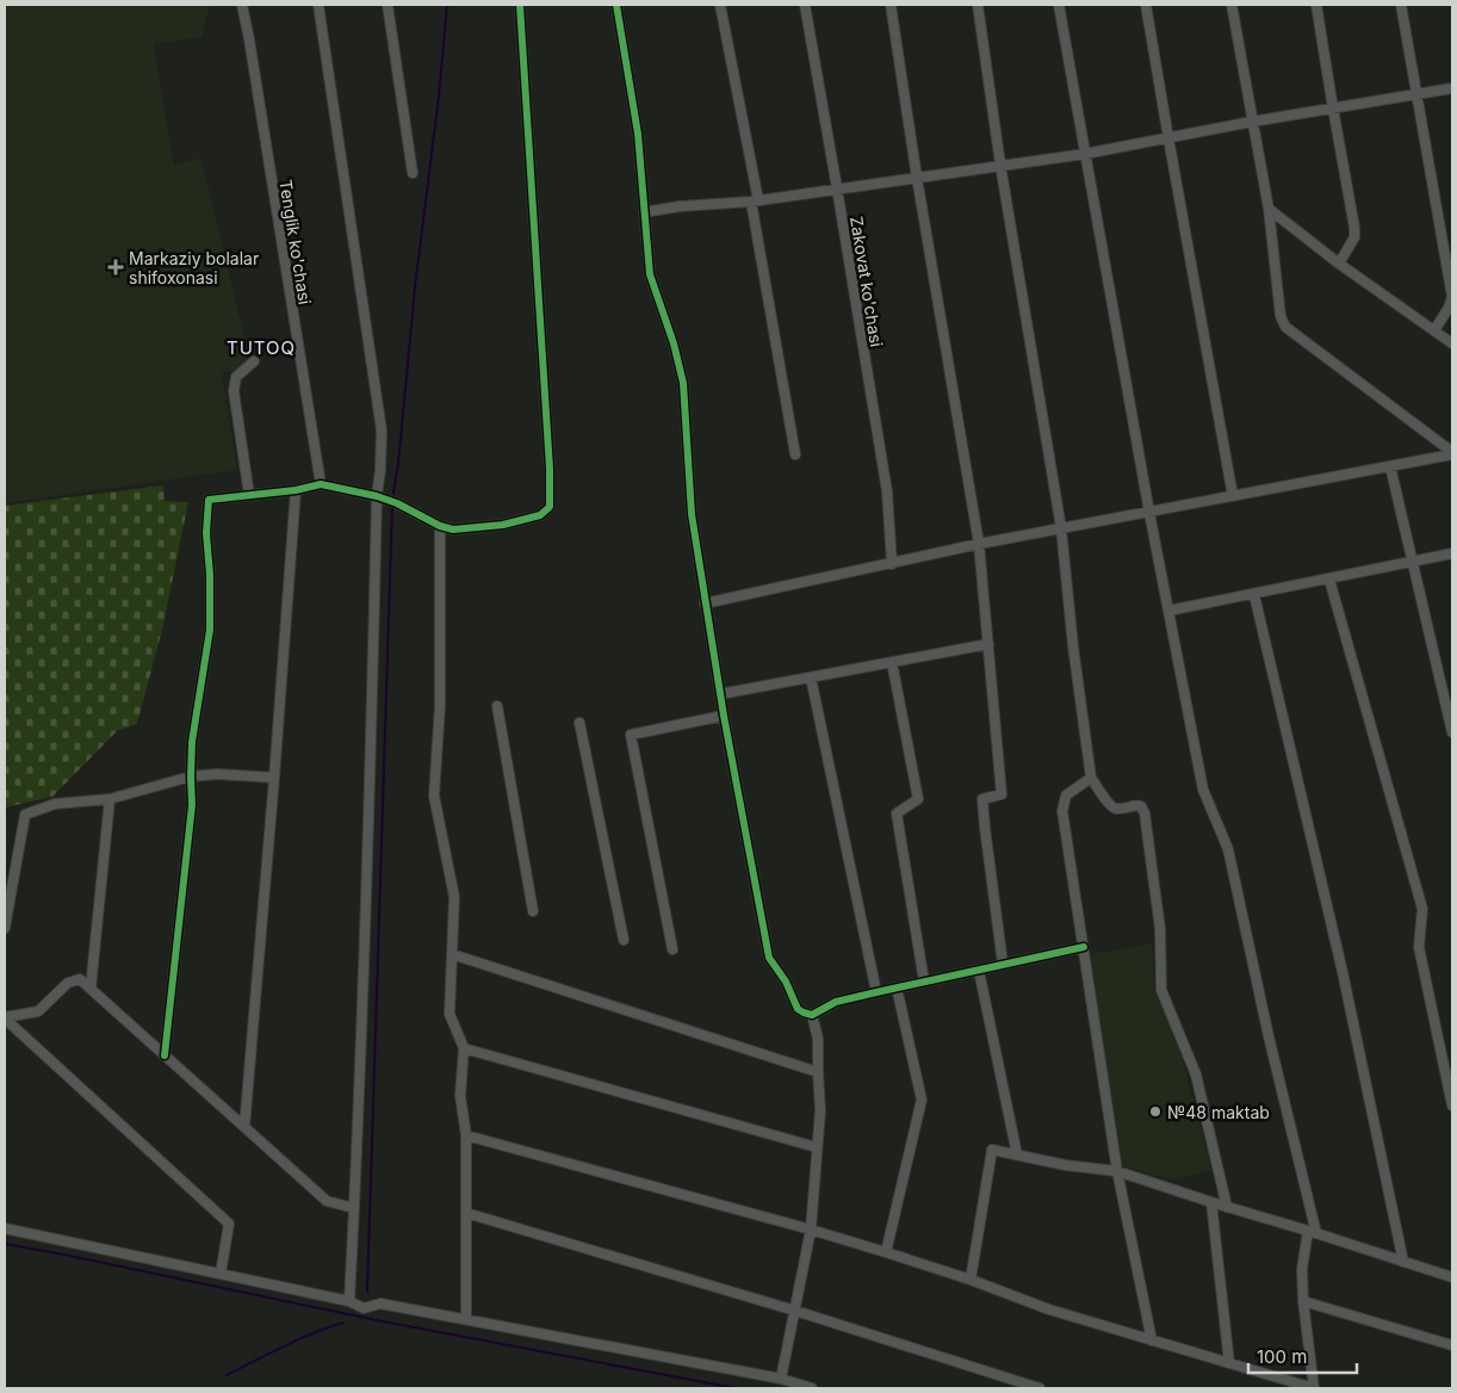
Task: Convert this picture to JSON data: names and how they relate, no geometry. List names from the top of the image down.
{
  "streets": {
    "street": ["Tenglik ko'chasi", "Zakovat ko'chasi"]
  },
  "districts": ["TUTOQ"],
  "places": {
    "health": ["Markaziy bolalar shifoxonasi"],
    "other": ["№48 maktab"]
  },
  "scale_bar": "100 m"
}
